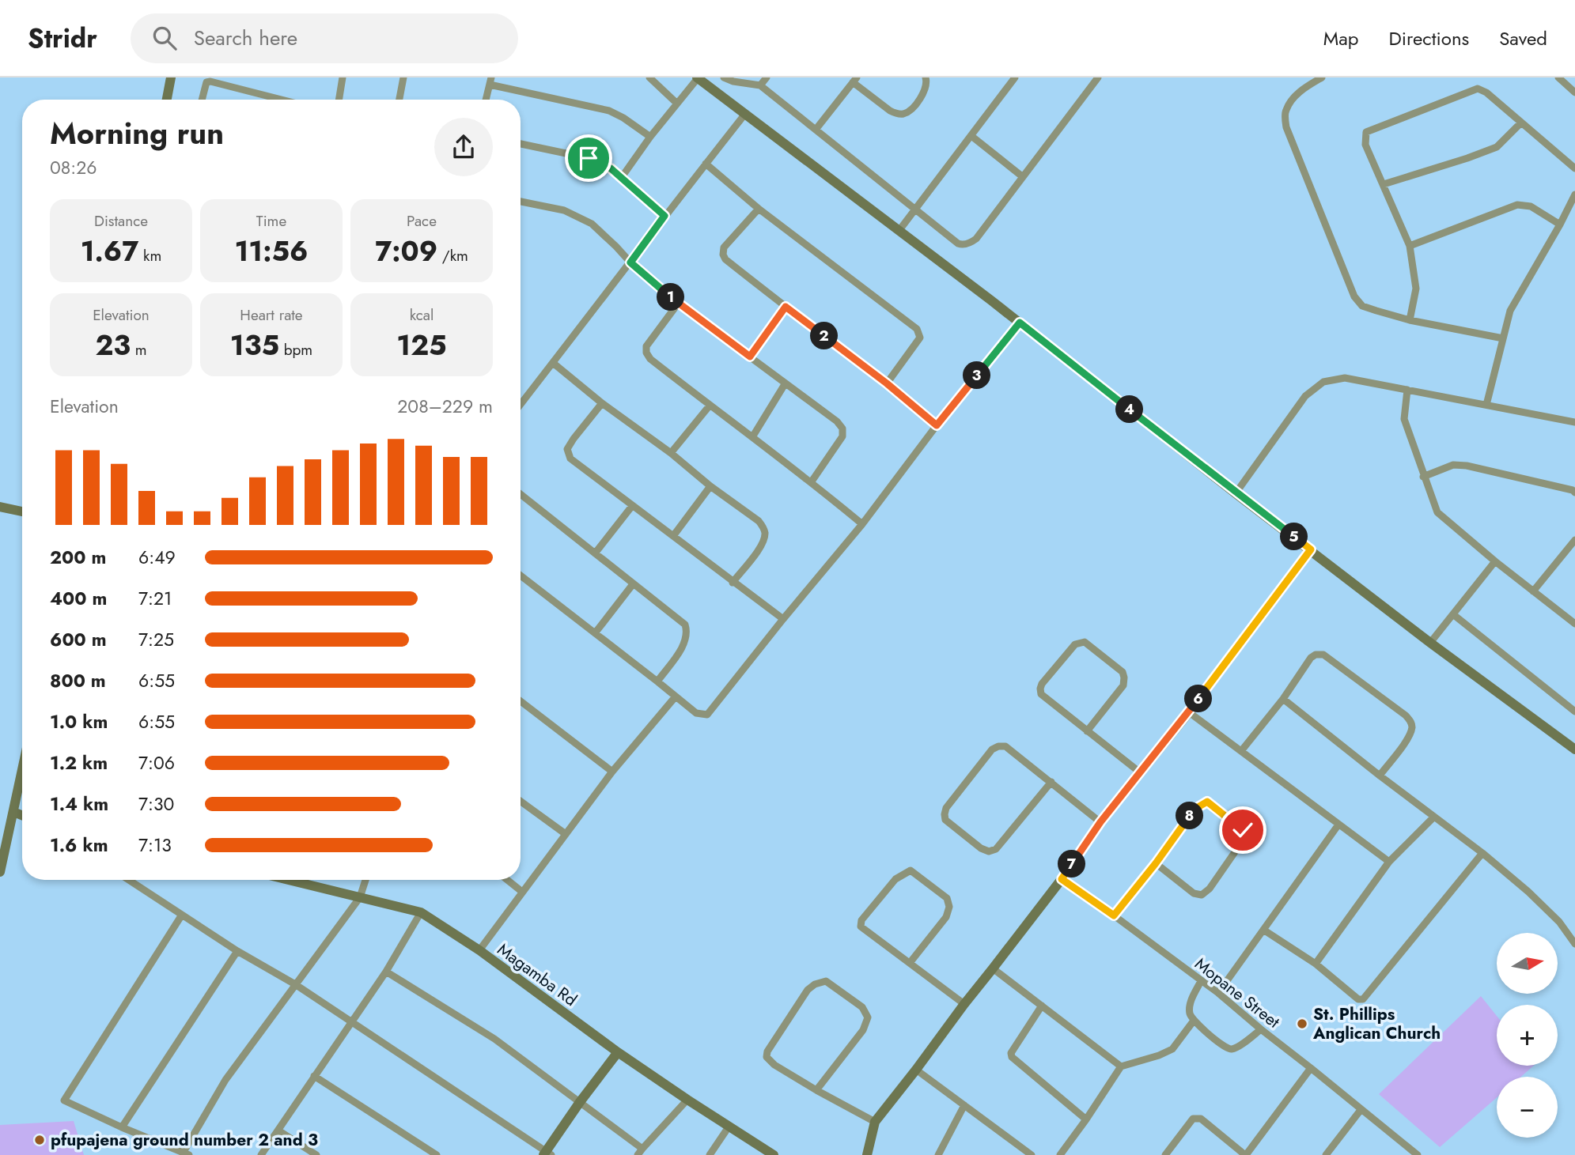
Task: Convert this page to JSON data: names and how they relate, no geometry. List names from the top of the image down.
{
  "streets": {
    "street": ["Magamba Rd", "Mopane Street"]
  },
  "places": ["St. Phillips Anglican Church", "pfupajena ground number 2 and 3"],
  "north": "right",
  "page": {
    "header": "Stridr",
    "search": "Search here",
    "nav": ["Map", "Directions", "Saved"],
    "heading": ["Morning run", "08:26"],
    "stats": [
      ["Distance", "1.67 km"],
      ["Time", "11:56"],
      ["Pace", "7:09 /km"],
      ["Elevation", "23 m"],
      ["Heart rate", "135 bpm"],
      ["kcal", "125"]
    ],
    "pins": [
      "1",
      "2",
      "3",
      "4",
      "5",
      "6",
      "8",
      "7"
    ],
    "chart": ["Elevation", "208–229 m"],
    "list": [
      {
        "name": "200 m",
        "note": "6:49"
      },
      {
        "name": "400 m",
        "note": "7:21"
      },
      {
        "name": "600 m",
        "note": "7:25"
      },
      {
        "name": "800 m",
        "note": "6:55"
      },
      {
        "name": "1.0 km",
        "note": "6:55"
      },
      {
        "name": "1.2 km",
        "note": "7:06"
      },
      {
        "name": "1.4 km",
        "note": "7:30"
      },
      {
        "name": "1.6 km",
        "note": "7:13"
      }
    ],
    "map_buttons": ["+", "−"]
  }
}
